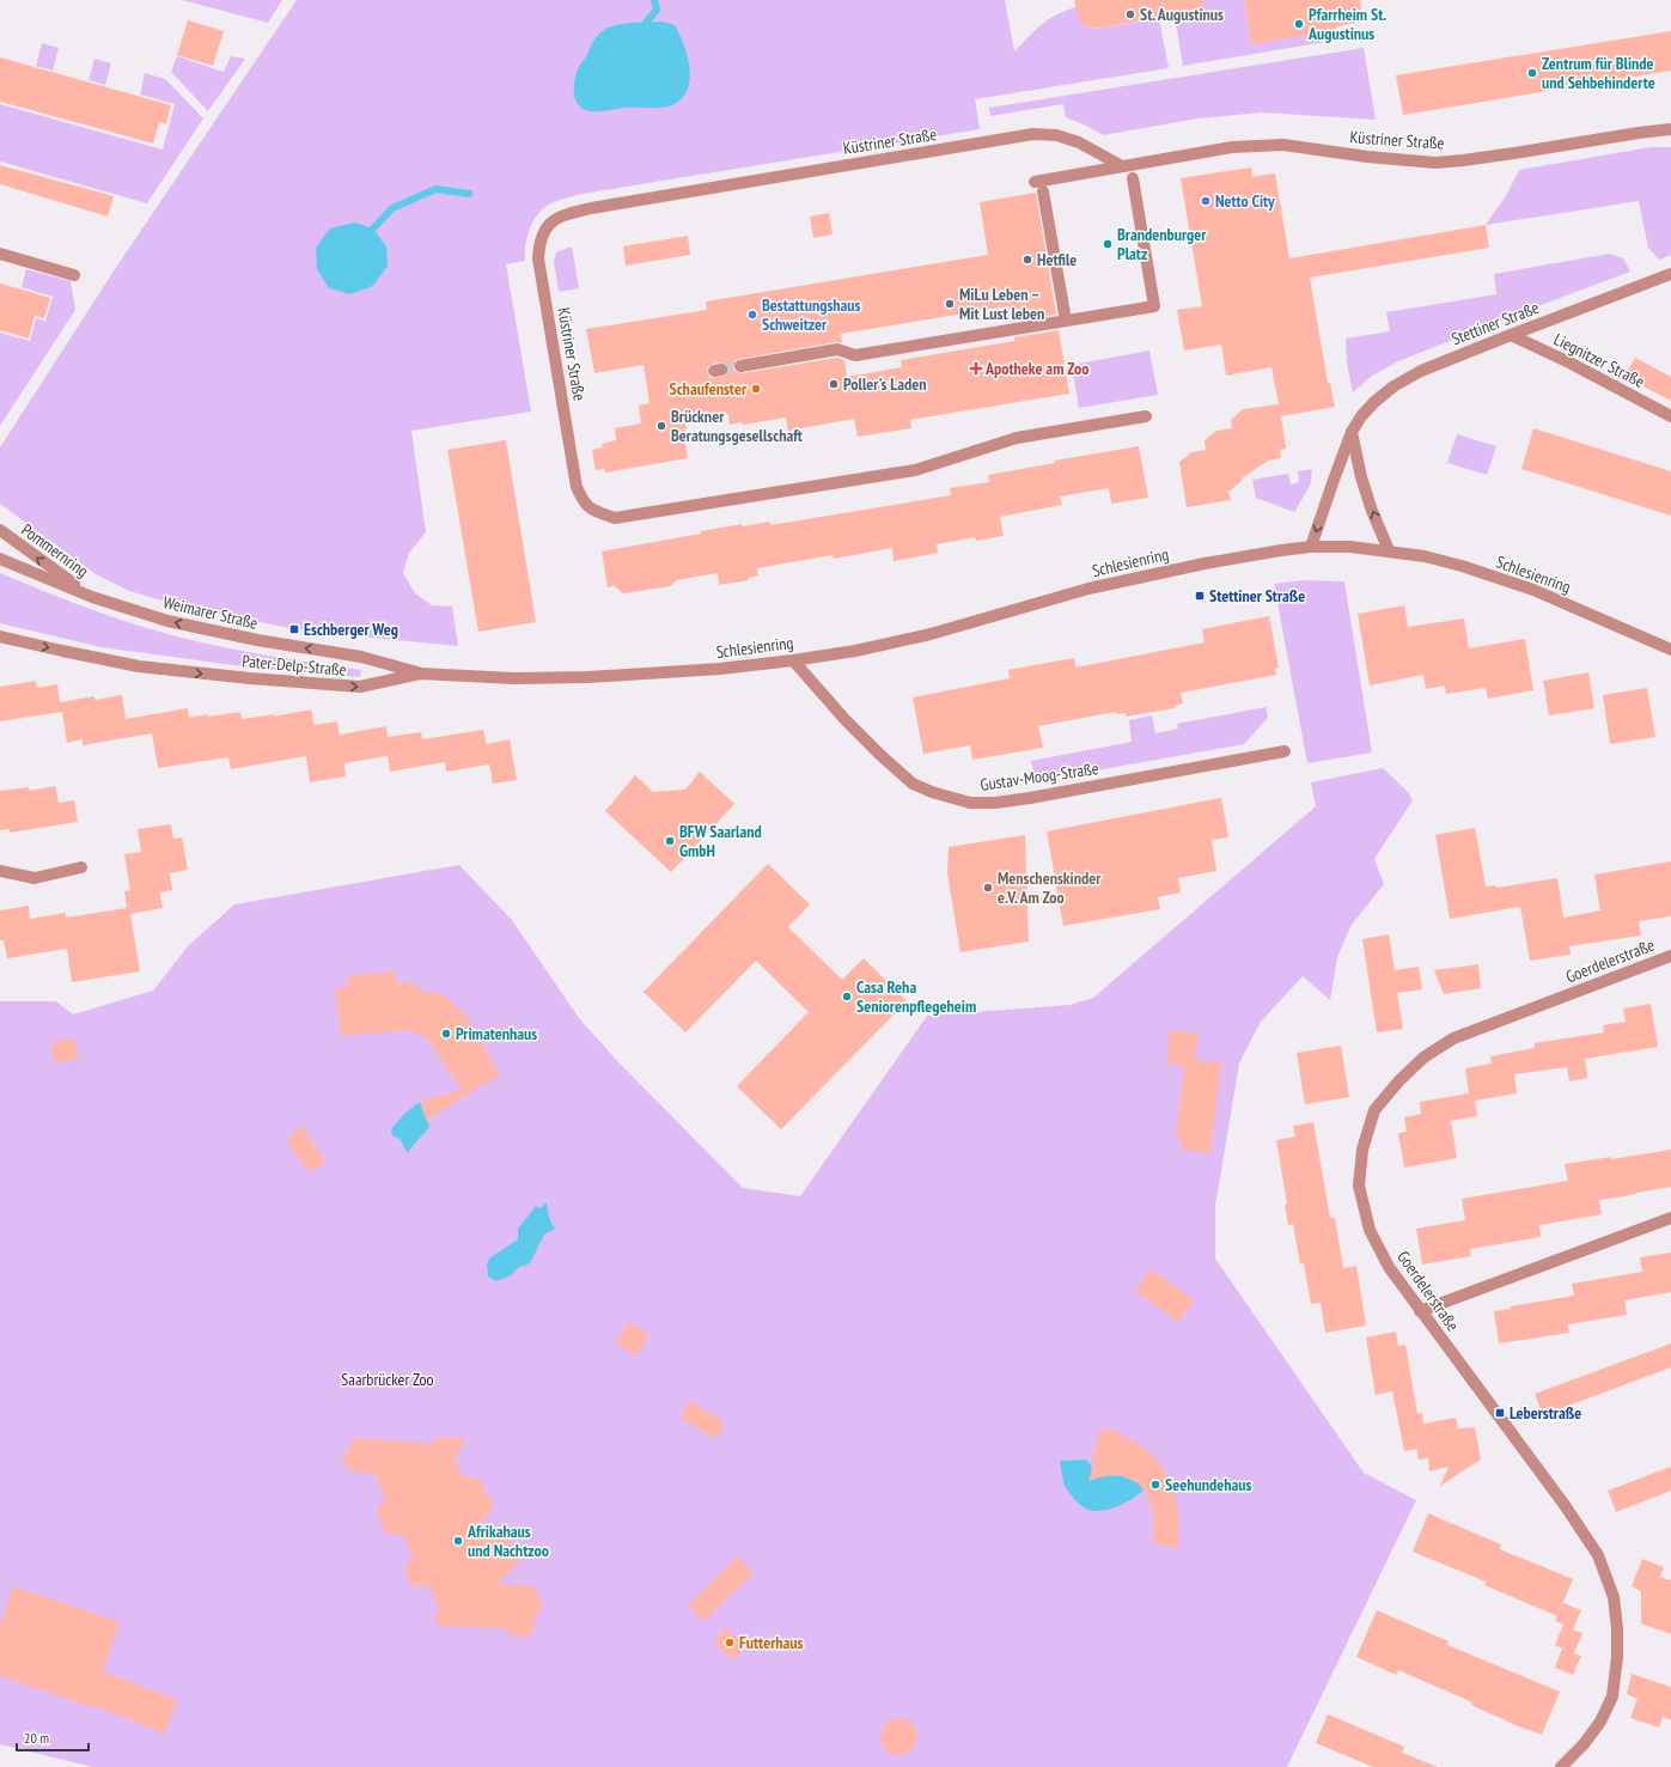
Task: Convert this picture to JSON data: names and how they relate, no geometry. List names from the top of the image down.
{
  "streets": {
    "street": [
      "Küstriner Straße",
      "Stettiner Straße",
      "Liegnitzer Straße",
      "Pommernring",
      "Schlesienring",
      "Weimarer Straße",
      "Pater-Delp-Straße",
      "Gustav-Moog-Straße",
      "Goerdelerstraße"
    ]
  },
  "crossings": [
    ["Stettiner Straße", "Liegnitzer Straße"],
    ["Stettiner Straße", "Schlesienring"],
    ["Pommernring", "Weimarer Straße"],
    ["Schlesienring", "Pater-Delp-Straße"],
    ["Schlesienring", "Gustav-Moog-Straße"],
    ["Weimarer Straße", "Pater-Delp-Straße"]
  ],
  "one_way": ["Pommernring", "Weimarer Straße", "Pater-Delp-Straße"],
  "parks": ["Saarbrücker Zoo"],
  "places": {
    "other": [
      "St. Augustinus",
      "Pfarrheim St. Augustinus",
      "Zentrum für Blinde und Sehbehinderte",
      "Netto City",
      "Brandenburger Platz",
      "Hetfile",
      "MiLu Leben – Mit Lust leben",
      "Bestattungshaus Schweitzer",
      "Poller's Laden",
      "Schaufenster",
      "Brückner Beratungsgesellschaft",
      "BFW Saarland GmbH",
      "Menschenskinder e.V. Am Zoo",
      "Casa Reha Seniorenpflegeheim",
      "Primatenhaus",
      "Seehundehaus",
      "Afrikahaus und Nachtzoo",
      "Futterhaus"
    ],
    "health": ["Apotheke am Zoo"],
    "transit": ["Stettiner Straße", "Eschberger Weg", "Leberstraße"]
  },
  "scale_bar": "20 m"
}
